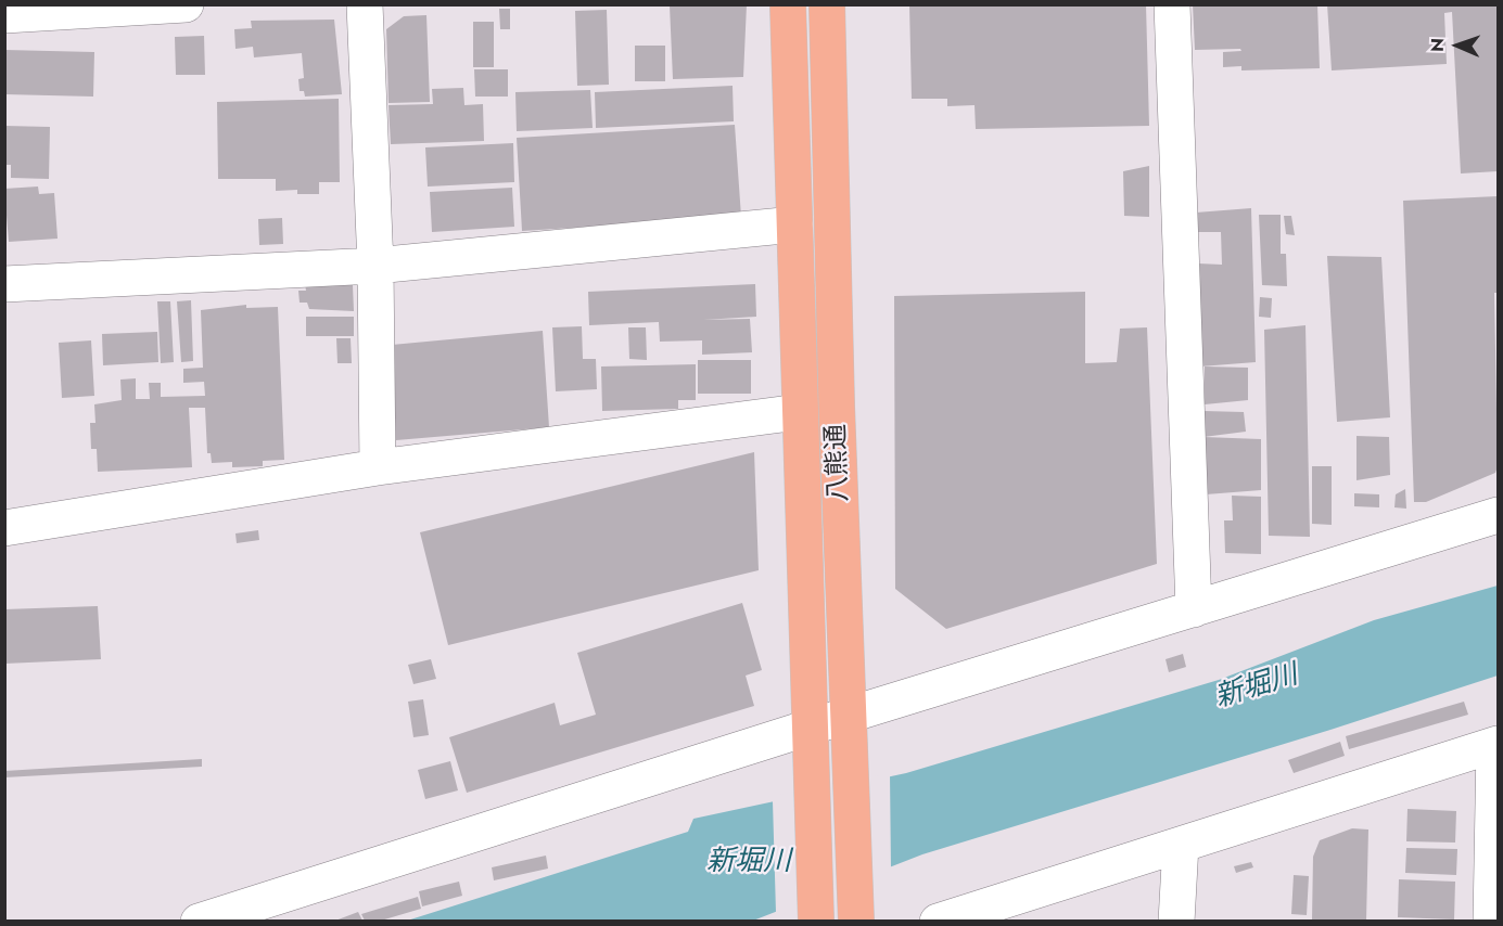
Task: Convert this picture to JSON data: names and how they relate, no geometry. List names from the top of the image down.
{
  "streets": {
    "main road": ["八熊通"]
  },
  "water": ["新堀川"],
  "north": "left"
}
